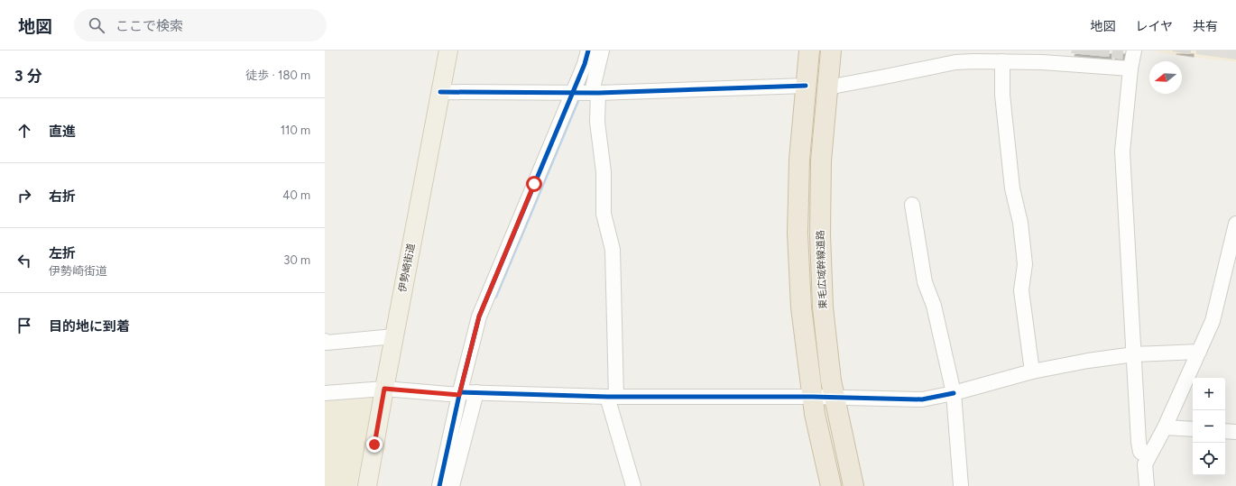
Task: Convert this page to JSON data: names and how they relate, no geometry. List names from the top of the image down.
{
  "streets": {
    "highway": ["東毛広域幹線道路"],
    "main road": ["伊勢崎街道"]
  },
  "north": "left",
  "page": {
    "header": "地図",
    "search": "ここで検索",
    "nav": ["地図", "レイヤ", "共有"],
    "heading": ["3 分", "徒歩 · 180 m"],
    "list": [
      ["直進", "110 m"],
      ["右折", "40 m"],
      ["左折", "伊勢崎街道", "30 m"],
      "目的地に到着"
    ],
    "map_buttons": ["+", "−"]
  }
}
